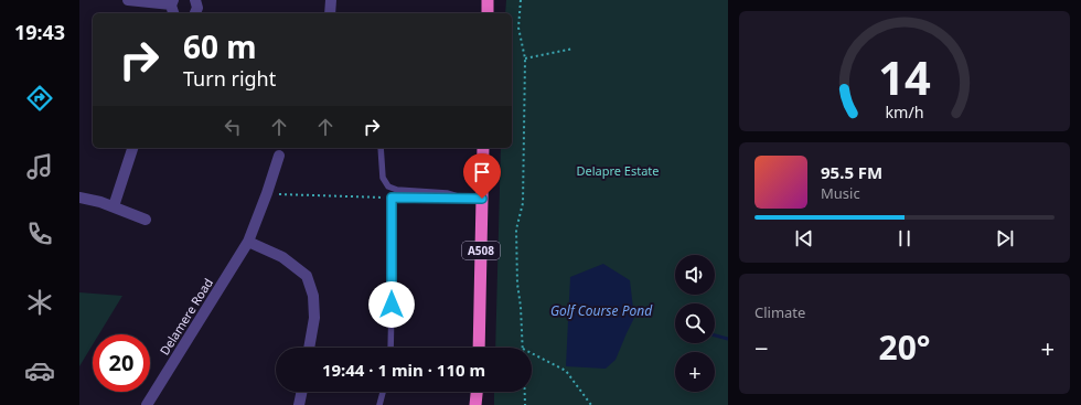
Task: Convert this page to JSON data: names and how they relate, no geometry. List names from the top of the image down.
{
  "streets": {
    "highway": ["A508"],
    "street": ["Delamere Road"]
  },
  "water": ["Golf Course Pond"],
  "parks": ["Delapre Estate"],
  "page": {
    "tabs": "19:43",
    "turn": ["60 m", "Turn right"],
    "song": ["95.5 FM", "Music"],
    "map_buttons": "+",
    "tile": "Climate",
    "heat": ["−", "20°", "+"],
    "limit": "20",
    "trip": "19:44 · 1 min · 110 m",
    "gauge": ["14", "km/h"]
  }
}
